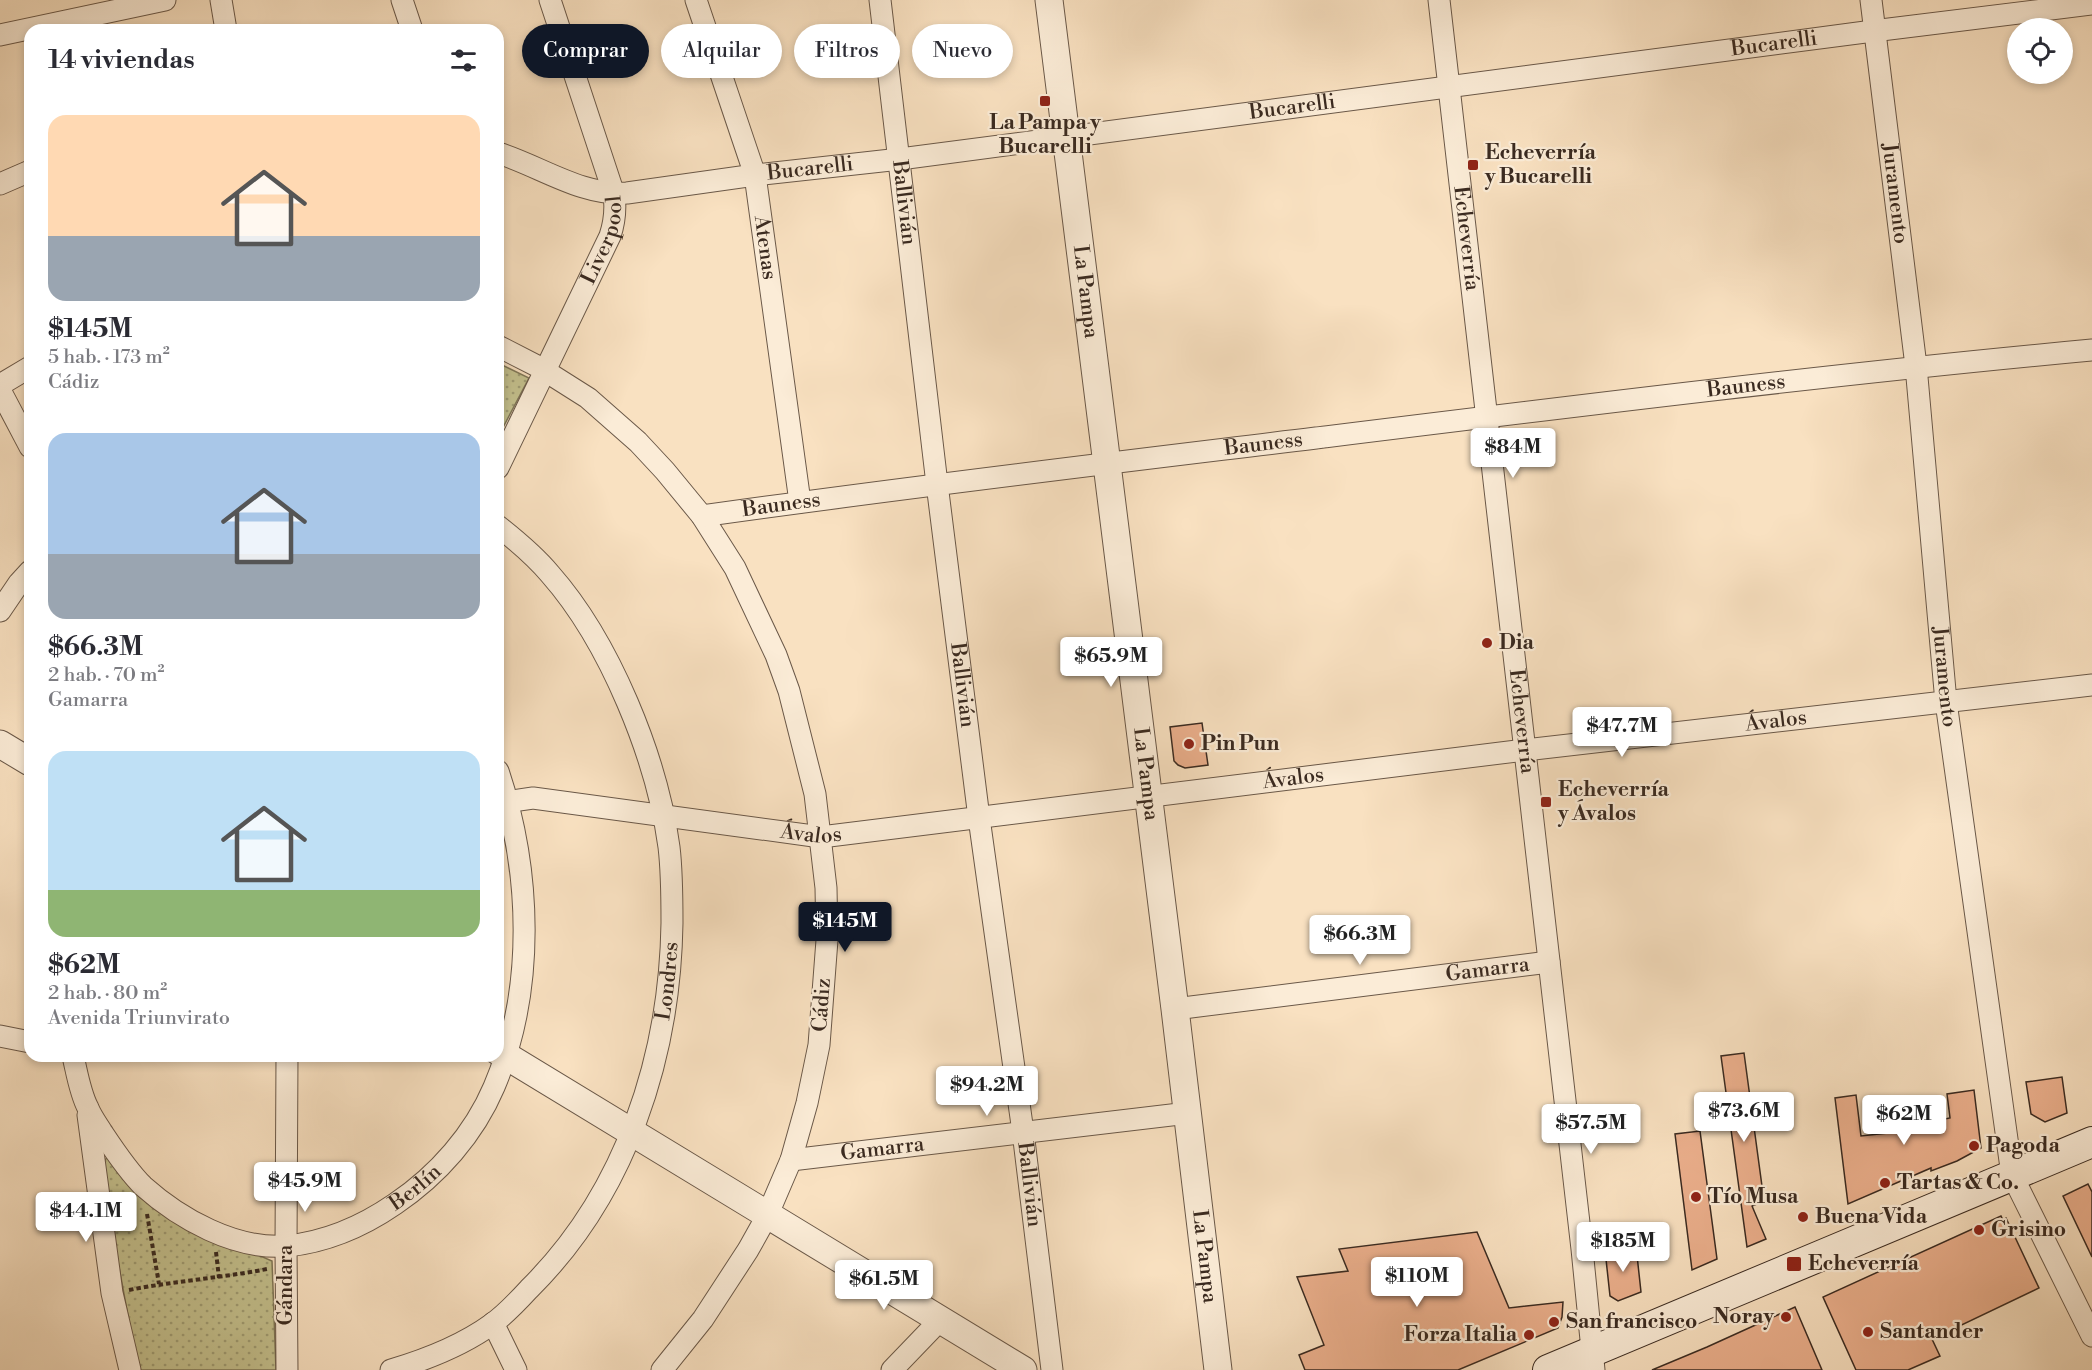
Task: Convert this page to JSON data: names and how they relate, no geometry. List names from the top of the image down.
{
  "streets": {
    "street": [
      "Bucarelli",
      "Juramento",
      "Ballivián",
      "Echeverría",
      "Liverpool",
      "Atenas",
      "La Pampa",
      "Bauness",
      "Ávalos",
      "Gamarra",
      "Londres",
      "Cádiz",
      "Berlín",
      "Gándara"
    ]
  },
  "crossings": [
    ["Bucarelli", "Juramento"],
    ["Bucarelli", "Ballivián"],
    ["Bucarelli", "Echeverría"],
    ["Bucarelli", "Liverpool"],
    ["Bucarelli", "Atenas"],
    ["Bucarelli", "La Pampa"],
    ["Juramento", "Bauness"],
    ["Juramento", "Ávalos"],
    ["Ballivián", "Bauness"],
    ["Ballivián", "Ávalos"],
    ["Ballivián", "Gamarra"],
    ["Echeverría", "Bauness"],
    ["Echeverría", "Ávalos"],
    ["Echeverría", "Gamarra"],
    ["Atenas", "Bauness"],
    ["La Pampa", "Bauness"],
    ["La Pampa", "Ávalos"],
    ["La Pampa", "Gamarra"],
    ["Bauness", "Cádiz"],
    ["Ávalos", "Londres"],
    ["Ávalos", "Cádiz"],
    ["Gamarra", "Cádiz"],
    ["Berlín", "Gándara"]
  ],
  "places": {
    "transit": [
      "La Pampa y Bucarelli",
      "Echeverría y Bucarelli",
      "Echeverría y Ávalos",
      "Echeverría"
    ],
    "other": [
      "Dia",
      "Pin Pun",
      "Pagoda",
      "Tartas & Co.",
      "Tío Musa",
      "Buena Vida",
      "Grisino",
      "Noray",
      "San francisco",
      "Santander",
      "Forza Italia"
    ]
  },
  "page": {
    "chip": [
      "Comprar",
      "Alquilar",
      "Filtros",
      "Nuevo"
    ],
    "heading": "14 viviendas",
    "list": [
      {
        "name": "$145M",
        "note": "5 hab. · 173 m² · Cádiz"
      },
      {
        "name": "$66.3M",
        "note": "2 hab. · 70 m² · Gamarra"
      },
      {
        "name": "$62M",
        "note": "2 hab. · 80 m² · Avenida Triunvirato"
      }
    ],
    "price": [
      "$84M",
      "$65.9M",
      "$47.7M",
      "$145M",
      "$66.3M",
      "$94.2M",
      "$73.6M",
      "$62M",
      "$57.5M",
      "$45.9M",
      "$44.1M",
      "$185M",
      "$110M",
      "$61.5M"
    ]
  }
}
